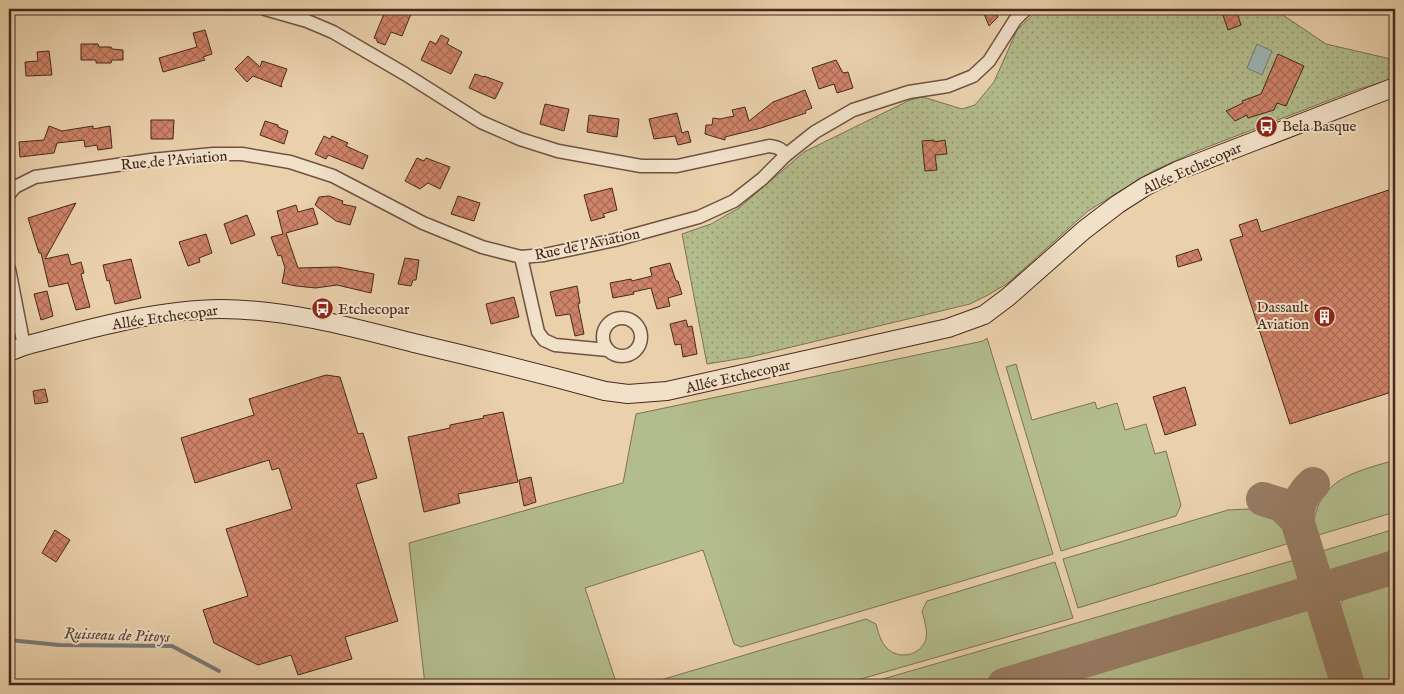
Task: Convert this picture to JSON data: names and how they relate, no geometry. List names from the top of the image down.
{
  "streets": {
    "street": ["Rue de l'Aviation", "Allée Etchecopar"]
  },
  "water": ["Ruisseau de Pitoys"],
  "places": {
    "bus stop": ["Bela Basque", "Etchecopar"],
    "building": ["Dassault Aviation"]
  }
}
